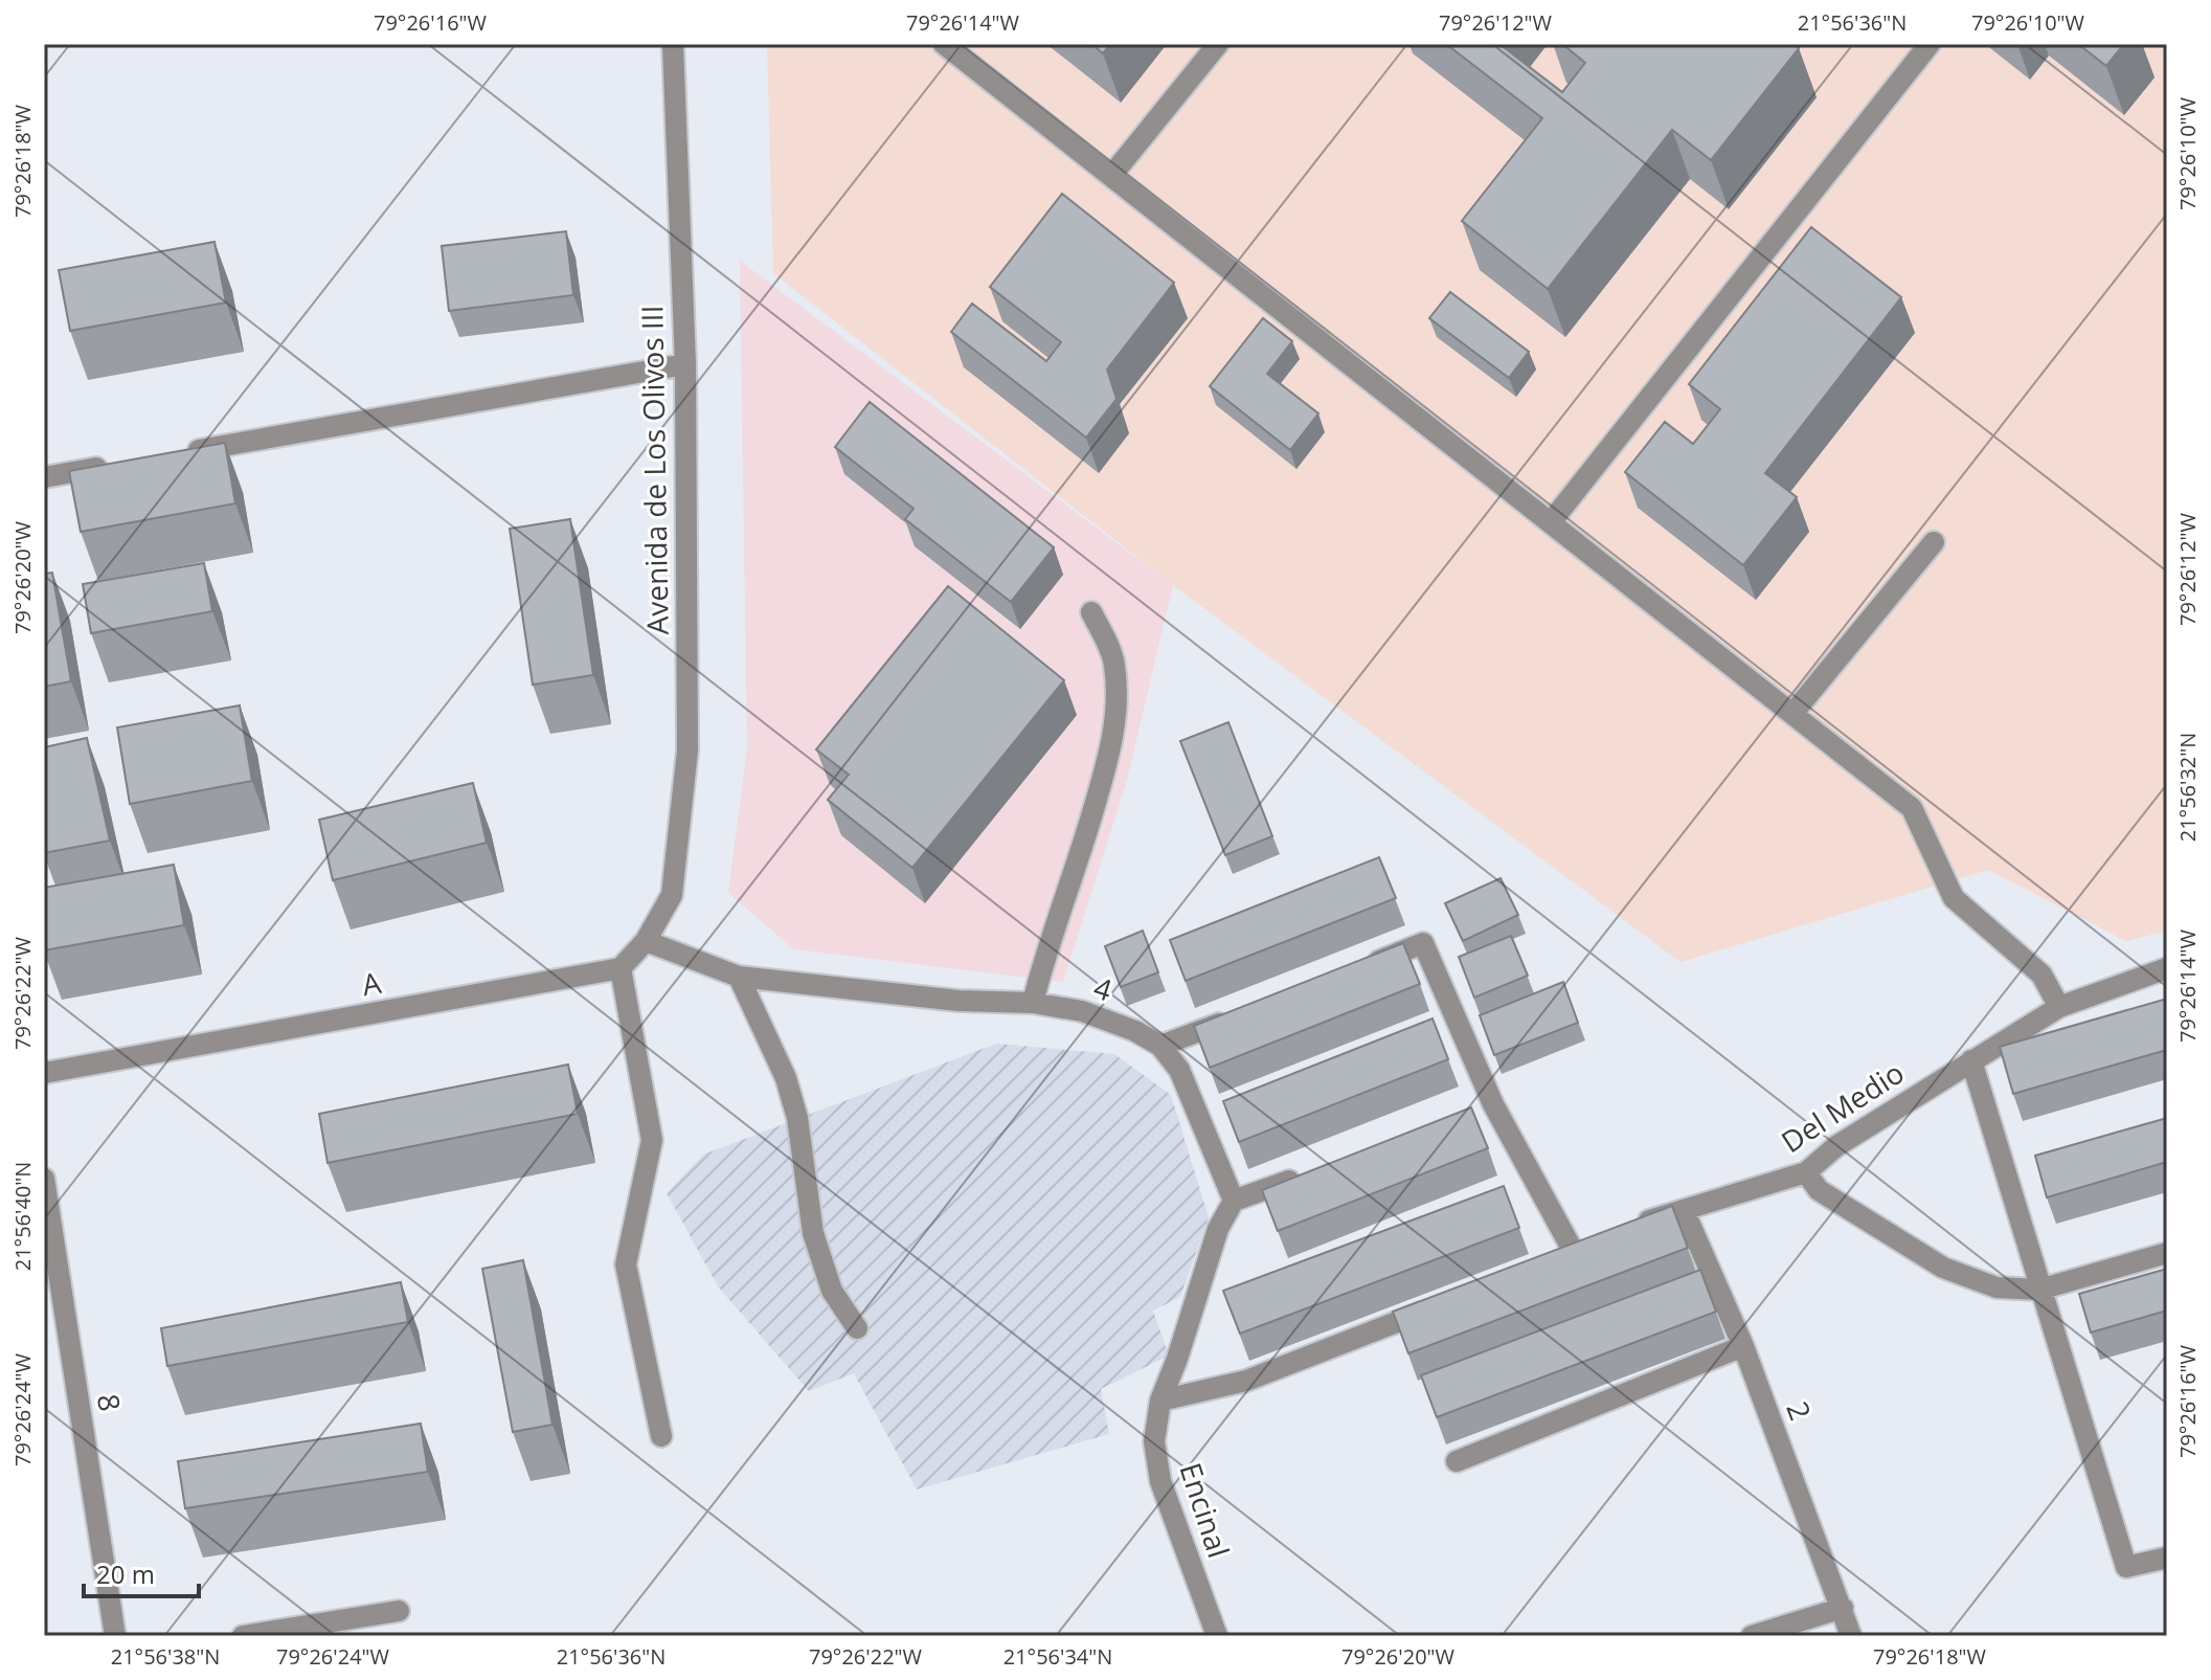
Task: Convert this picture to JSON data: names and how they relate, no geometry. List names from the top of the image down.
{
  "streets": {
    "street": [
      "Avenida de Los Olivos III",
      "A",
      "4",
      "Del Medio",
      "8",
      "2",
      "Encinal"
    ]
  },
  "crossings": [
    ["Avenida de Los Olivos III", "4"],
    ["Del Medio", "2"]
  ],
  "scale_bar": "20 m",
  "coordinates": [
    "79°26'16\"W",
    "79°26'14\"W",
    "79°26'12\"W",
    "21°56'36\"N",
    "79°26'10\"W",
    "79°26'18\"W",
    "79°26'20\"W",
    "21°56'32\"N",
    "79°26'22\"W",
    "21°56'40\"N",
    "79°26'24\"W",
    "21°56'38\"N",
    "21°56'34\"N"
  ]
}
